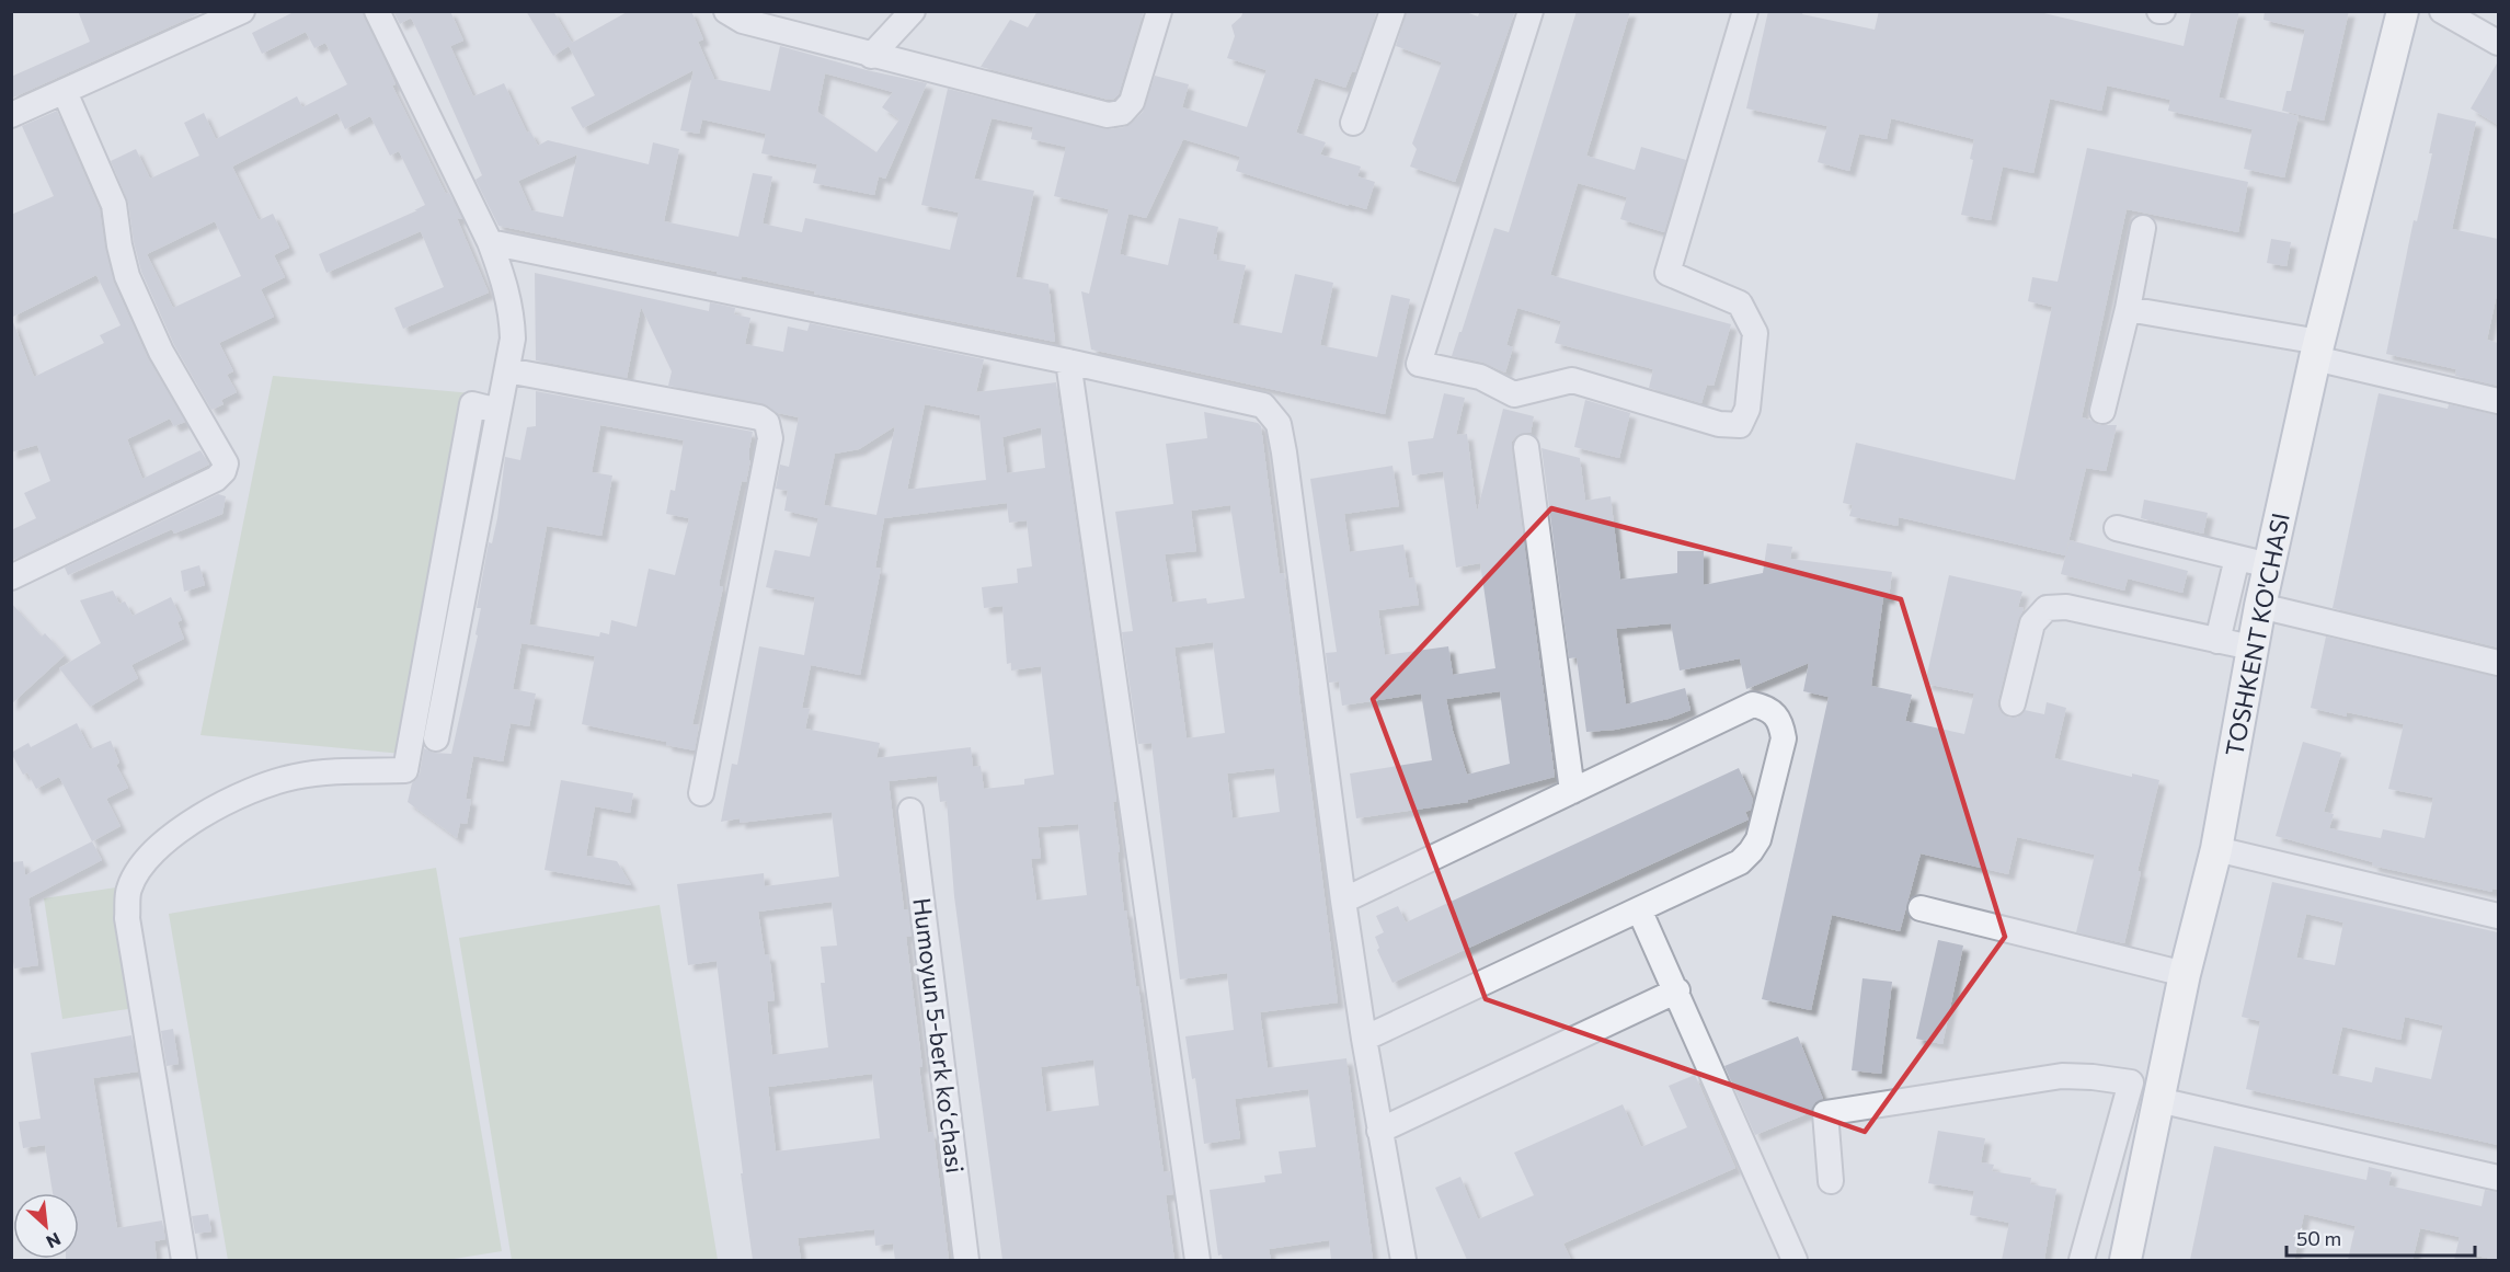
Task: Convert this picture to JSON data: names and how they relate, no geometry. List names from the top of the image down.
{
  "streets": {
    "main road": ["TOSHKENT KO'CHASI"],
    "street": ["Humoyun 5-berk koʻchasi"]
  },
  "scale_bar": "50 m",
  "north": "bottom right"
}
